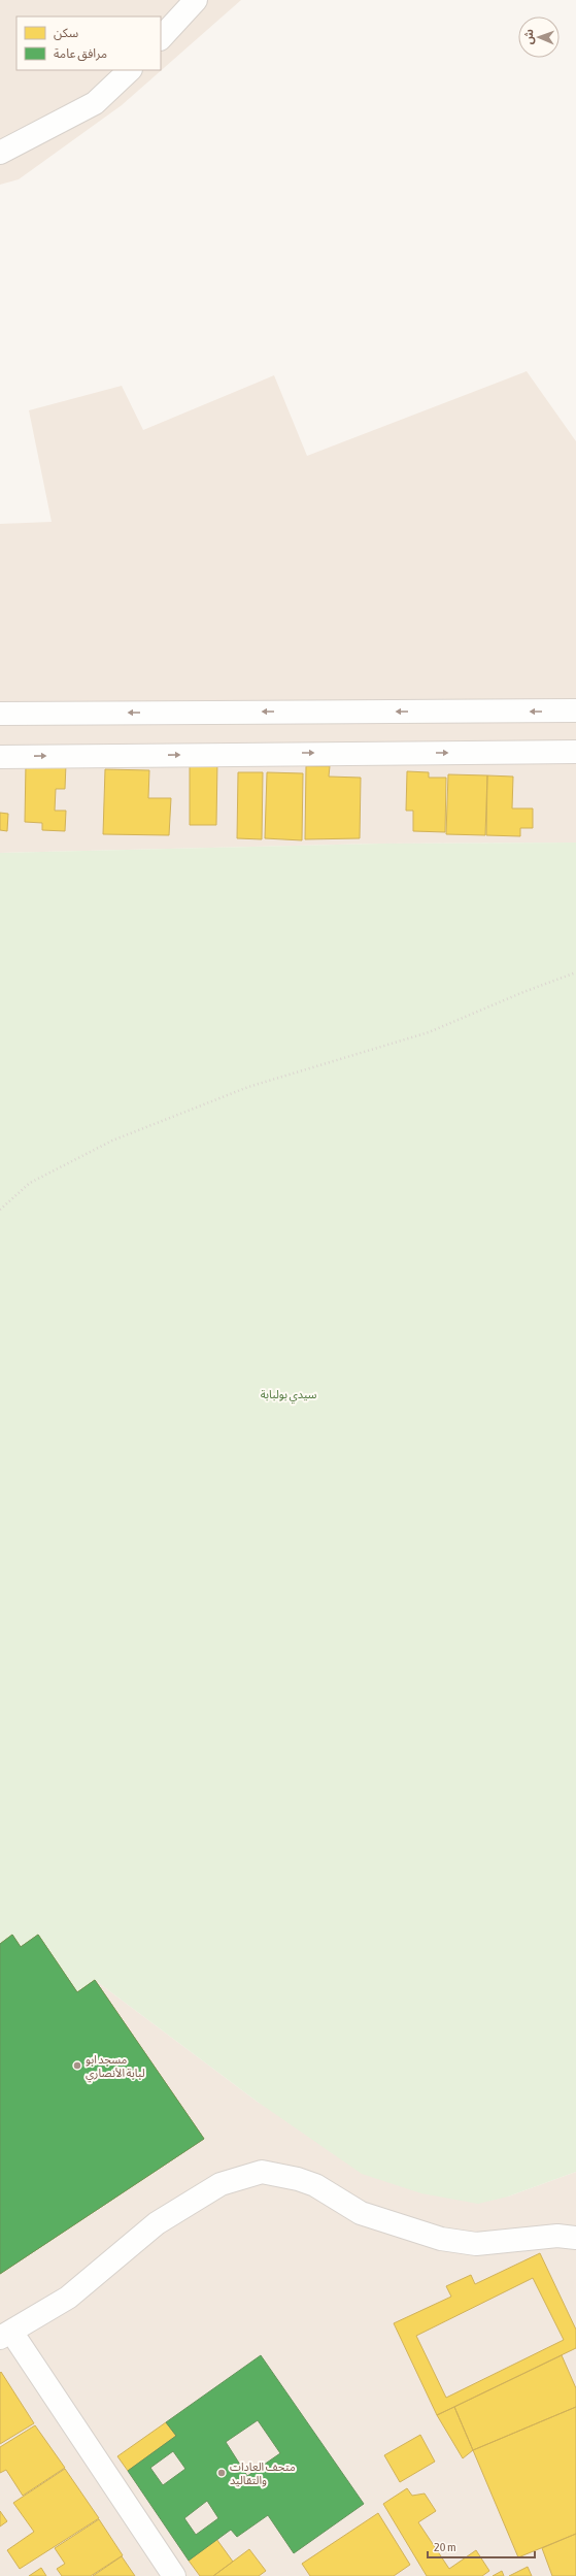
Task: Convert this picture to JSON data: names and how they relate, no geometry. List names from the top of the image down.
{
  "parks": ["سيدي بولبابة"],
  "places": ["مسجد ابو لبابة الأنصاري", "متحف العادات والتقاليد"],
  "legend": ["سكن", "مرافق عامة"],
  "scale_bar": "20 m",
  "north": "left"
}
